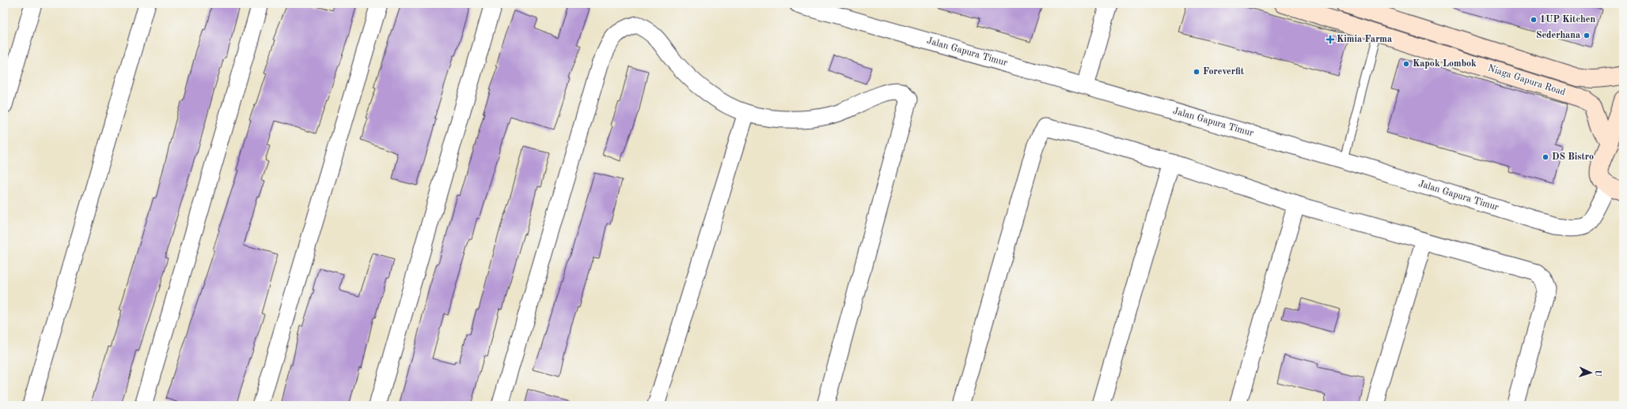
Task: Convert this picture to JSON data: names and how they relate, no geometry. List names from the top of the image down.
{
  "streets": {
    "street": ["Jalan Gapura Timur", "Niaga Gapura Road"]
  },
  "places": {
    "other": [
      "1UP Kitchen",
      "Sederhana",
      "Kapok Lombok",
      "Foreverfit",
      "DS Bistro"
    ],
    "health": ["Kimia Farma"]
  },
  "north": "right"
}
